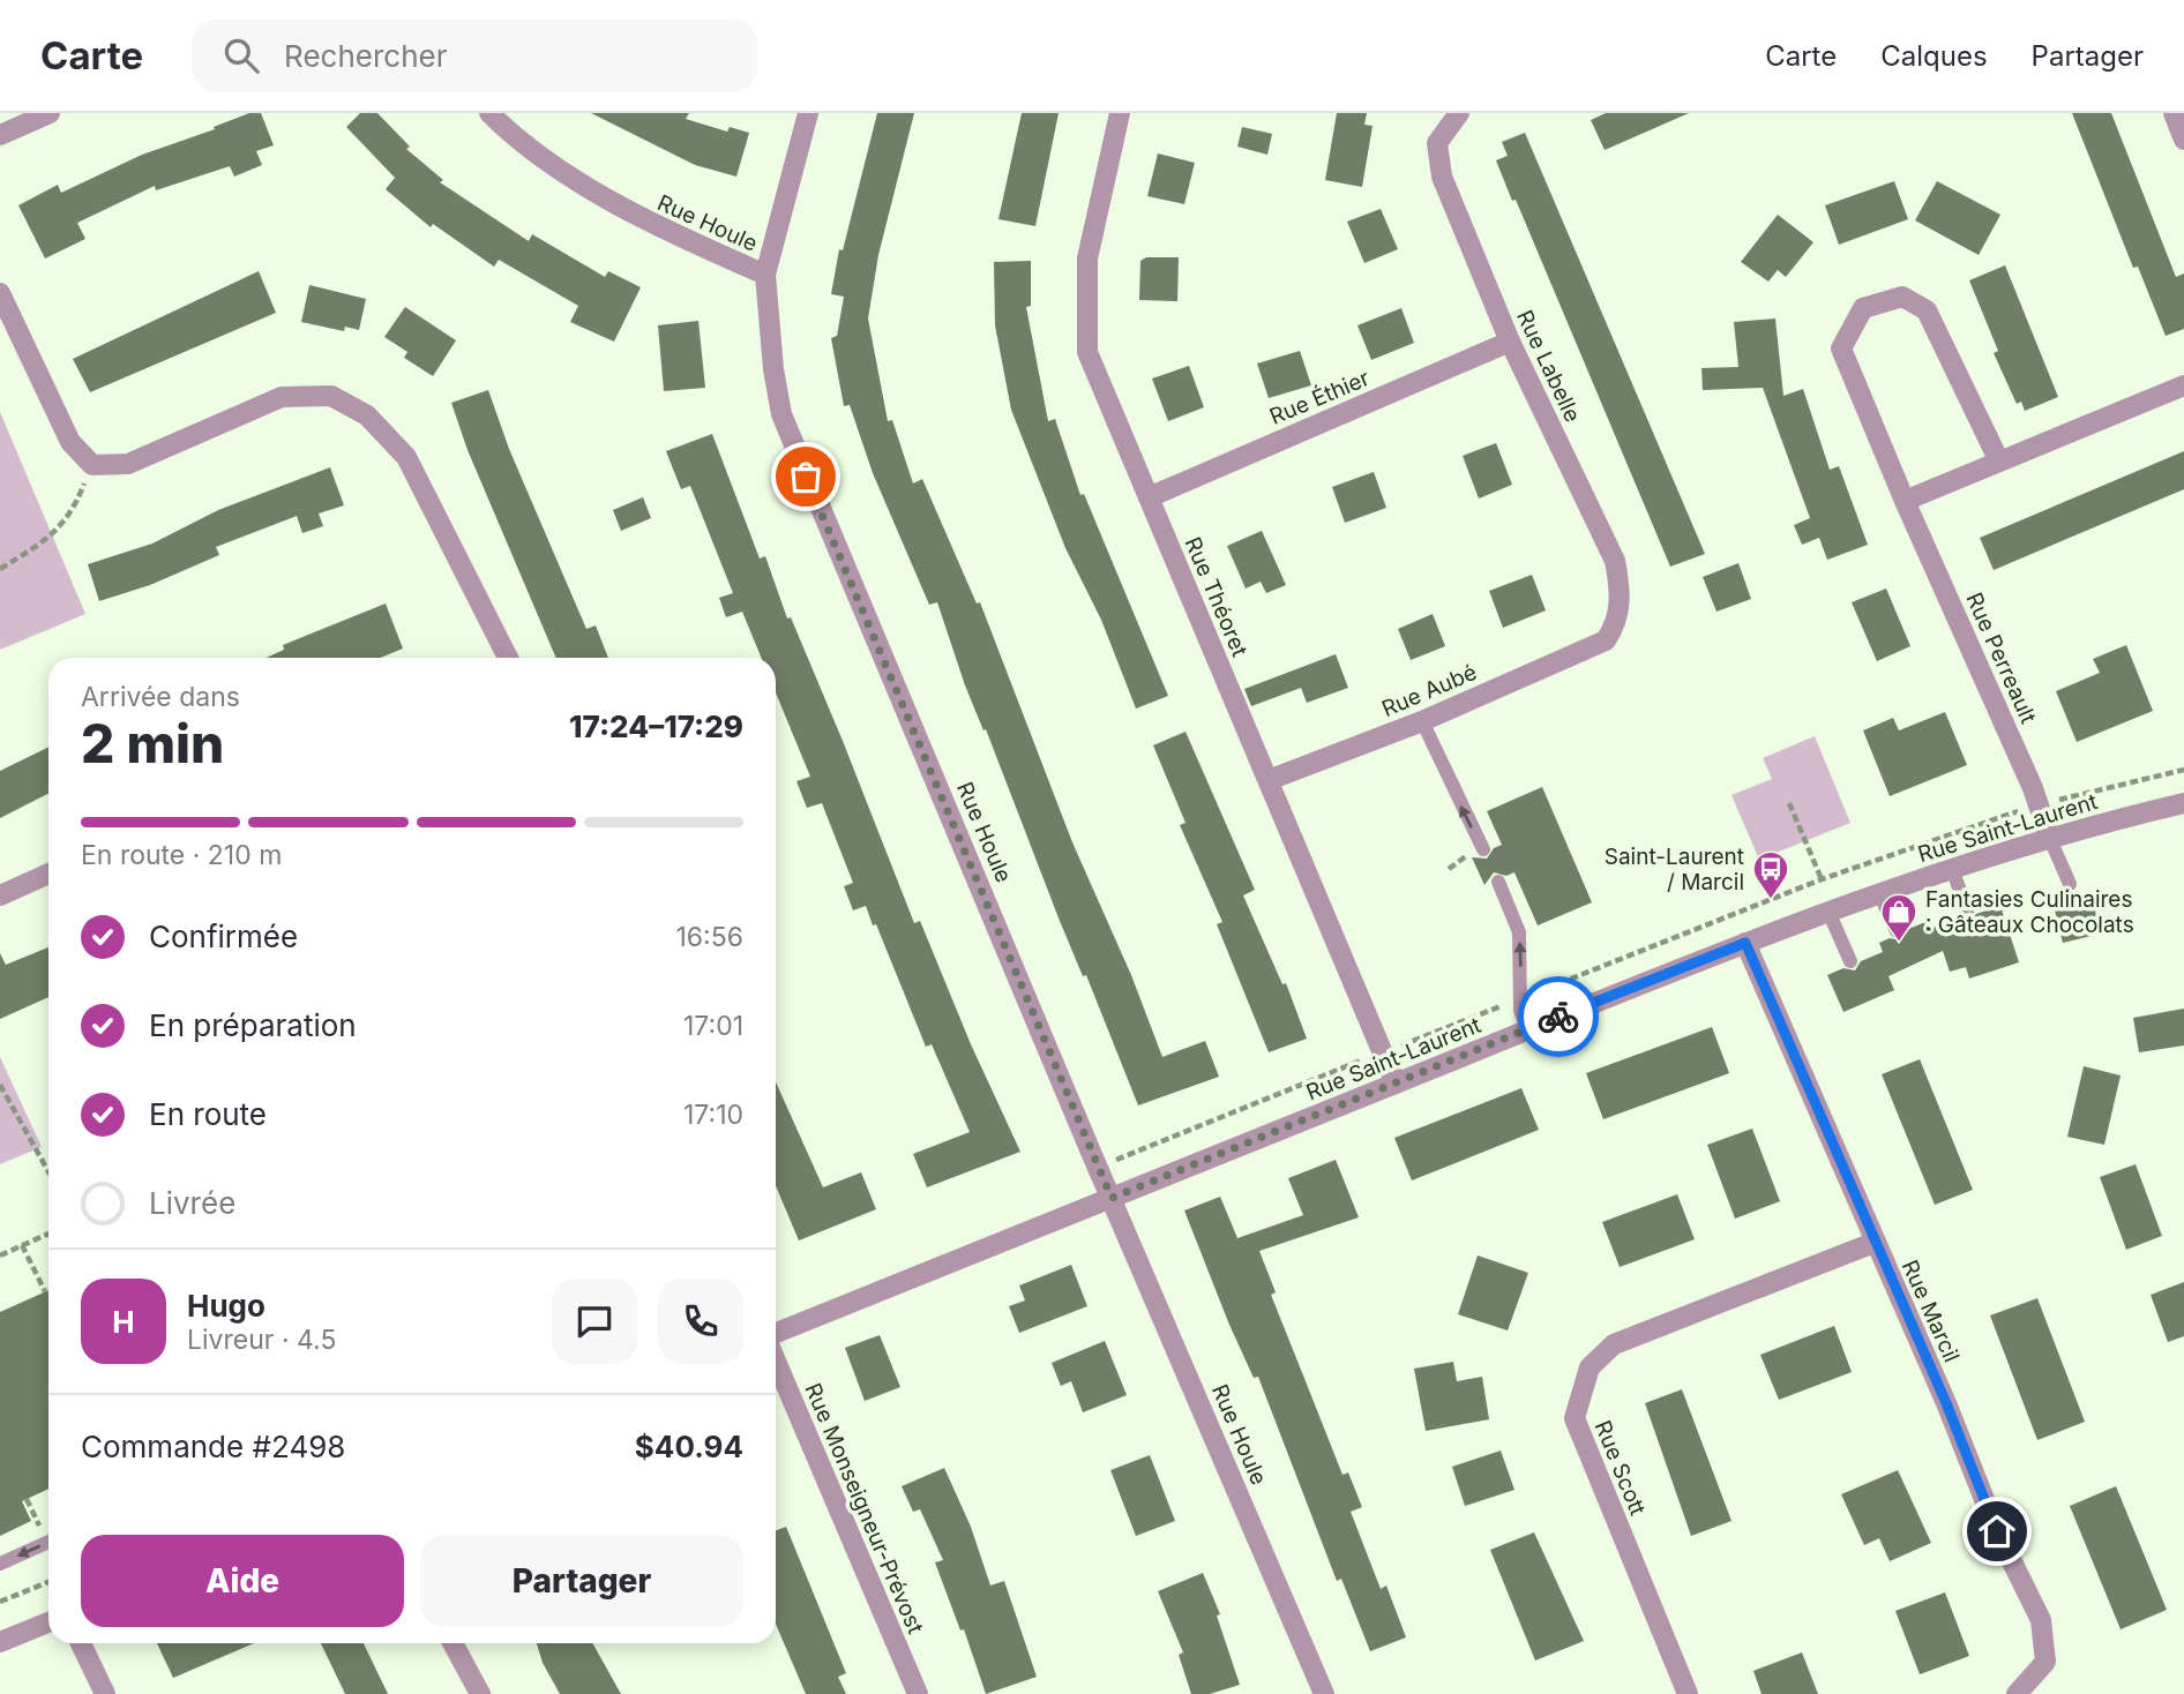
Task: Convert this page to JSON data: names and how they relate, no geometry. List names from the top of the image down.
{
  "streets": {
    "street": [
      "Rue Houle",
      "Rue Labelle",
      "Rue Éthier",
      "Rue Théoret",
      "Rue Perreault",
      "Rue Aubé",
      "Rue Saint-Laurent",
      "Rue Marcil",
      "Rue Scott",
      "Rue Monseigneur-Prévost"
    ]
  },
  "crossings": [
    ["Rue Houle", "Rue Saint-Laurent"],
    ["Rue Labelle", "Rue Éthier"],
    ["Rue Labelle", "Rue Aubé"],
    ["Rue Éthier", "Rue Théoret"],
    ["Rue Théoret", "Rue Aubé"],
    ["Rue Théoret", "Rue Saint-Laurent"],
    ["Rue Perreault", "Rue Saint-Laurent"],
    ["Rue Saint-Laurent", "Rue Marcil"],
    ["Rue Marcil", "Rue Scott"]
  ],
  "places": {
    "bus stop": ["Saint-Laurent / Marcil"],
    "shop": ["Fantasies Culinaires : Gâteaux Chocolats"]
  },
  "page": {
    "header": "Carte",
    "search": "Rechercher",
    "nav": ["Carte", "Calques", "Partager"],
    "heading": ["2 min", "Arrivée dans", "17:24–17:29"],
    "panel": [
      "Hugo",
      "Livreur · 4.5",
      "Commande #2498",
      "$40.94"
    ],
    "bar": "En route · 210 m",
    "list": [
      ["Confirmée", "16:56"],
      ["En préparation", "17:01"],
      ["En route", "17:10"],
      "Livrée"
    ],
    "round": "H",
    "buttons": ["Aide", "Partager"]
  }
}
